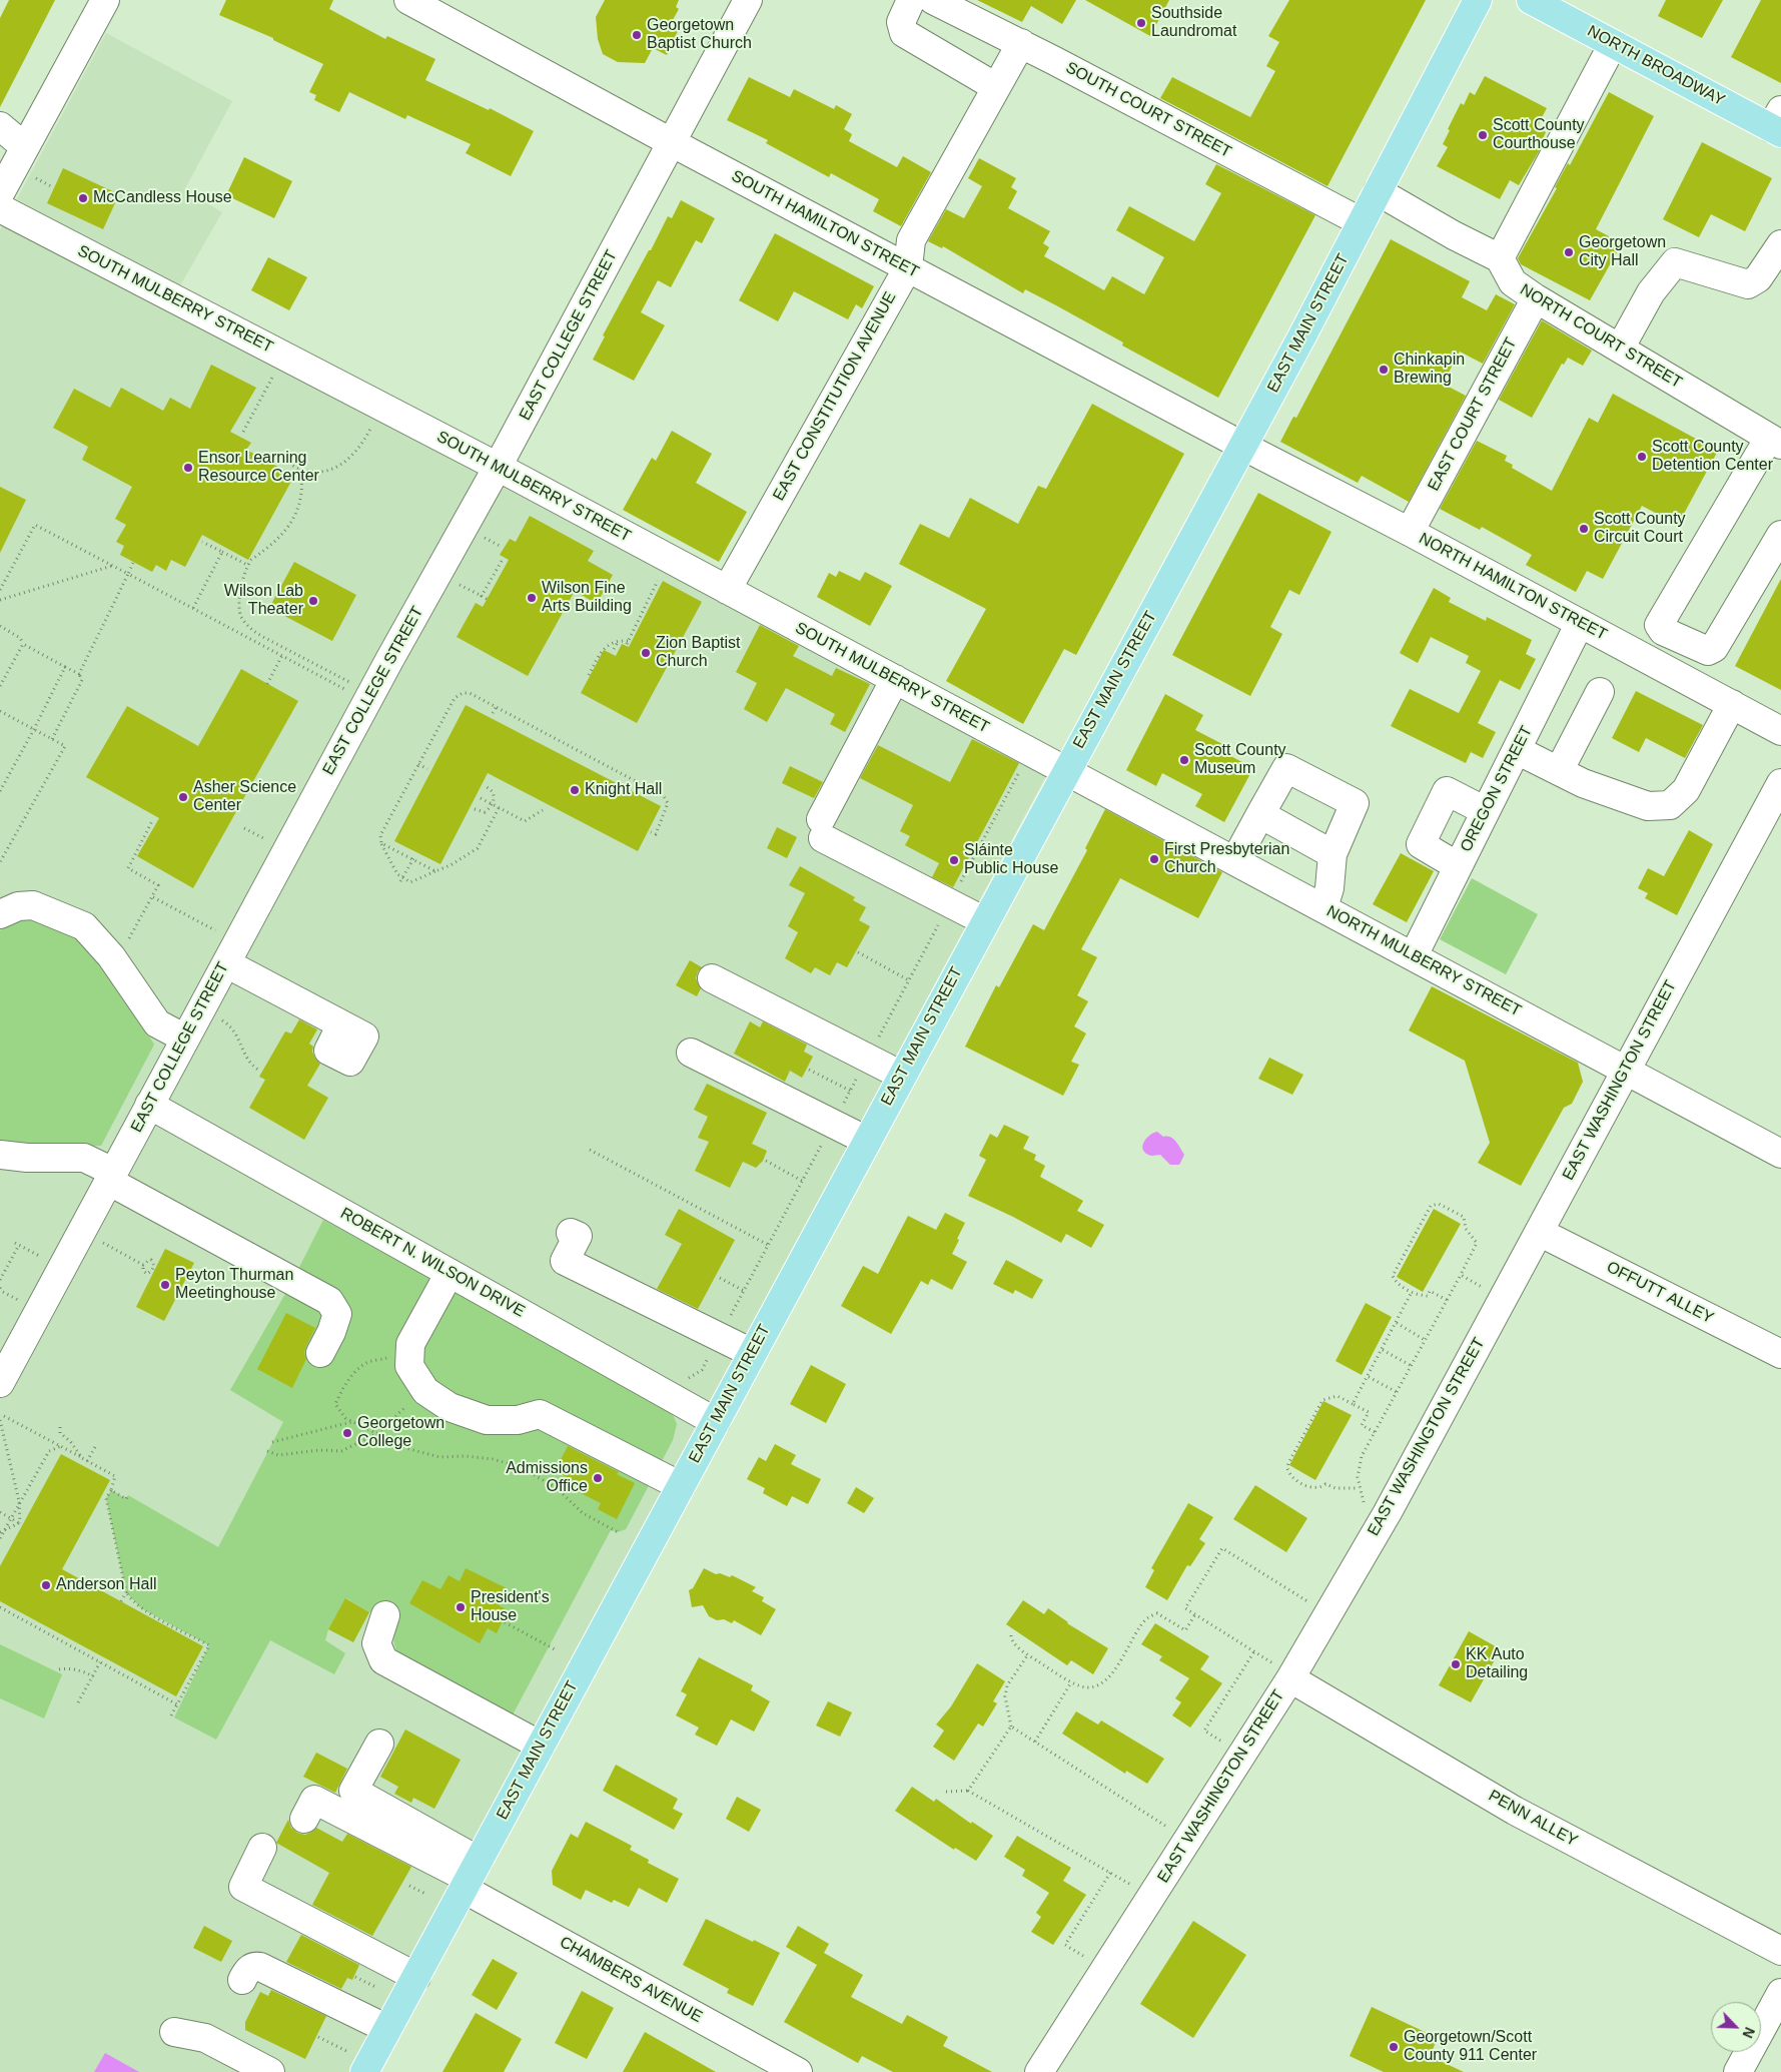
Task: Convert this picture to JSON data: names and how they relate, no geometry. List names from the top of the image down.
{
  "streets": {
    "main road": ["NORTH BROADWAY", "EAST MAIN STREET"],
    "street": [
      "SOUTH COURT STREET",
      "SOUTH HAMILTON STREET",
      "SOUTH MULBERRY STREET",
      "EAST COLLEGE STREET",
      "NORTH COURT STREET",
      "EAST CONSTITUTION AVENUE",
      "EAST COURT STREET",
      "NORTH HAMILTON STREET",
      "OREGON STREET",
      "NORTH MULBERRY STREET",
      "EAST WASHINGTON STREET",
      "ROBERT N. WILSON DRIVE",
      "OFFUTT ALLEY",
      "PENN ALLEY",
      "CHAMBERS AVENUE"
    ]
  },
  "crossings": [
    ["SOUTH COURT STREET", "EAST MAIN STREET"],
    ["SOUTH COURT STREET", "EAST CONSTITUTION AVENUE"],
    ["SOUTH HAMILTON STREET", "EAST MAIN STREET"],
    ["SOUTH HAMILTON STREET", "EAST COLLEGE STREET"],
    ["SOUTH HAMILTON STREET", "EAST CONSTITUTION AVENUE"],
    ["SOUTH HAMILTON STREET", "NORTH HAMILTON STREET"],
    ["SOUTH MULBERRY STREET", "EAST MAIN STREET"],
    ["SOUTH MULBERRY STREET", "EAST COLLEGE STREET"],
    ["SOUTH MULBERRY STREET", "EAST CONSTITUTION AVENUE"],
    ["SOUTH MULBERRY STREET", "NORTH MULBERRY STREET"],
    ["EAST MAIN STREET", "NORTH HAMILTON STREET"],
    ["EAST MAIN STREET", "NORTH MULBERRY STREET"],
    ["EAST MAIN STREET", "ROBERT N. WILSON DRIVE"],
    ["EAST MAIN STREET", "CHAMBERS AVENUE"],
    ["EAST COLLEGE STREET", "ROBERT N. WILSON DRIVE"],
    ["NORTH COURT STREET", "EAST COURT STREET"],
    ["EAST COURT STREET", "NORTH HAMILTON STREET"],
    ["NORTH HAMILTON STREET", "OREGON STREET"],
    ["OREGON STREET", "NORTH MULBERRY STREET"],
    ["NORTH MULBERRY STREET", "EAST WASHINGTON STREET"],
    ["EAST WASHINGTON STREET", "OFFUTT ALLEY"],
    ["EAST WASHINGTON STREET", "PENN ALLEY"]
  ],
  "places": [
    "Southside Laundromat",
    "Georgetown Baptist Church",
    "Scott County Courthouse",
    "McCandless House",
    "Georgetown City Hall",
    "Chinkapin Brewing",
    "Scott County Detention Center",
    "Ensor Learning Resource Center",
    "Scott County Circuit Court",
    "Wilson Fine Arts Building",
    "Wilson Lab Theater",
    "Zion Baptist Church",
    "Scott County Museum",
    "Knight Hall",
    "Asher Science Center",
    "First Presbyterian Church",
    "Sláinte Public House",
    "Peyton Thurman Meetinghouse",
    "Georgetown College",
    "Admissions Office",
    "Anderson Hall",
    "President's House",
    "KK Auto Detailing",
    "Georgetown/Scott County 911 Center"
  ],
  "north": "bottom right"
}
